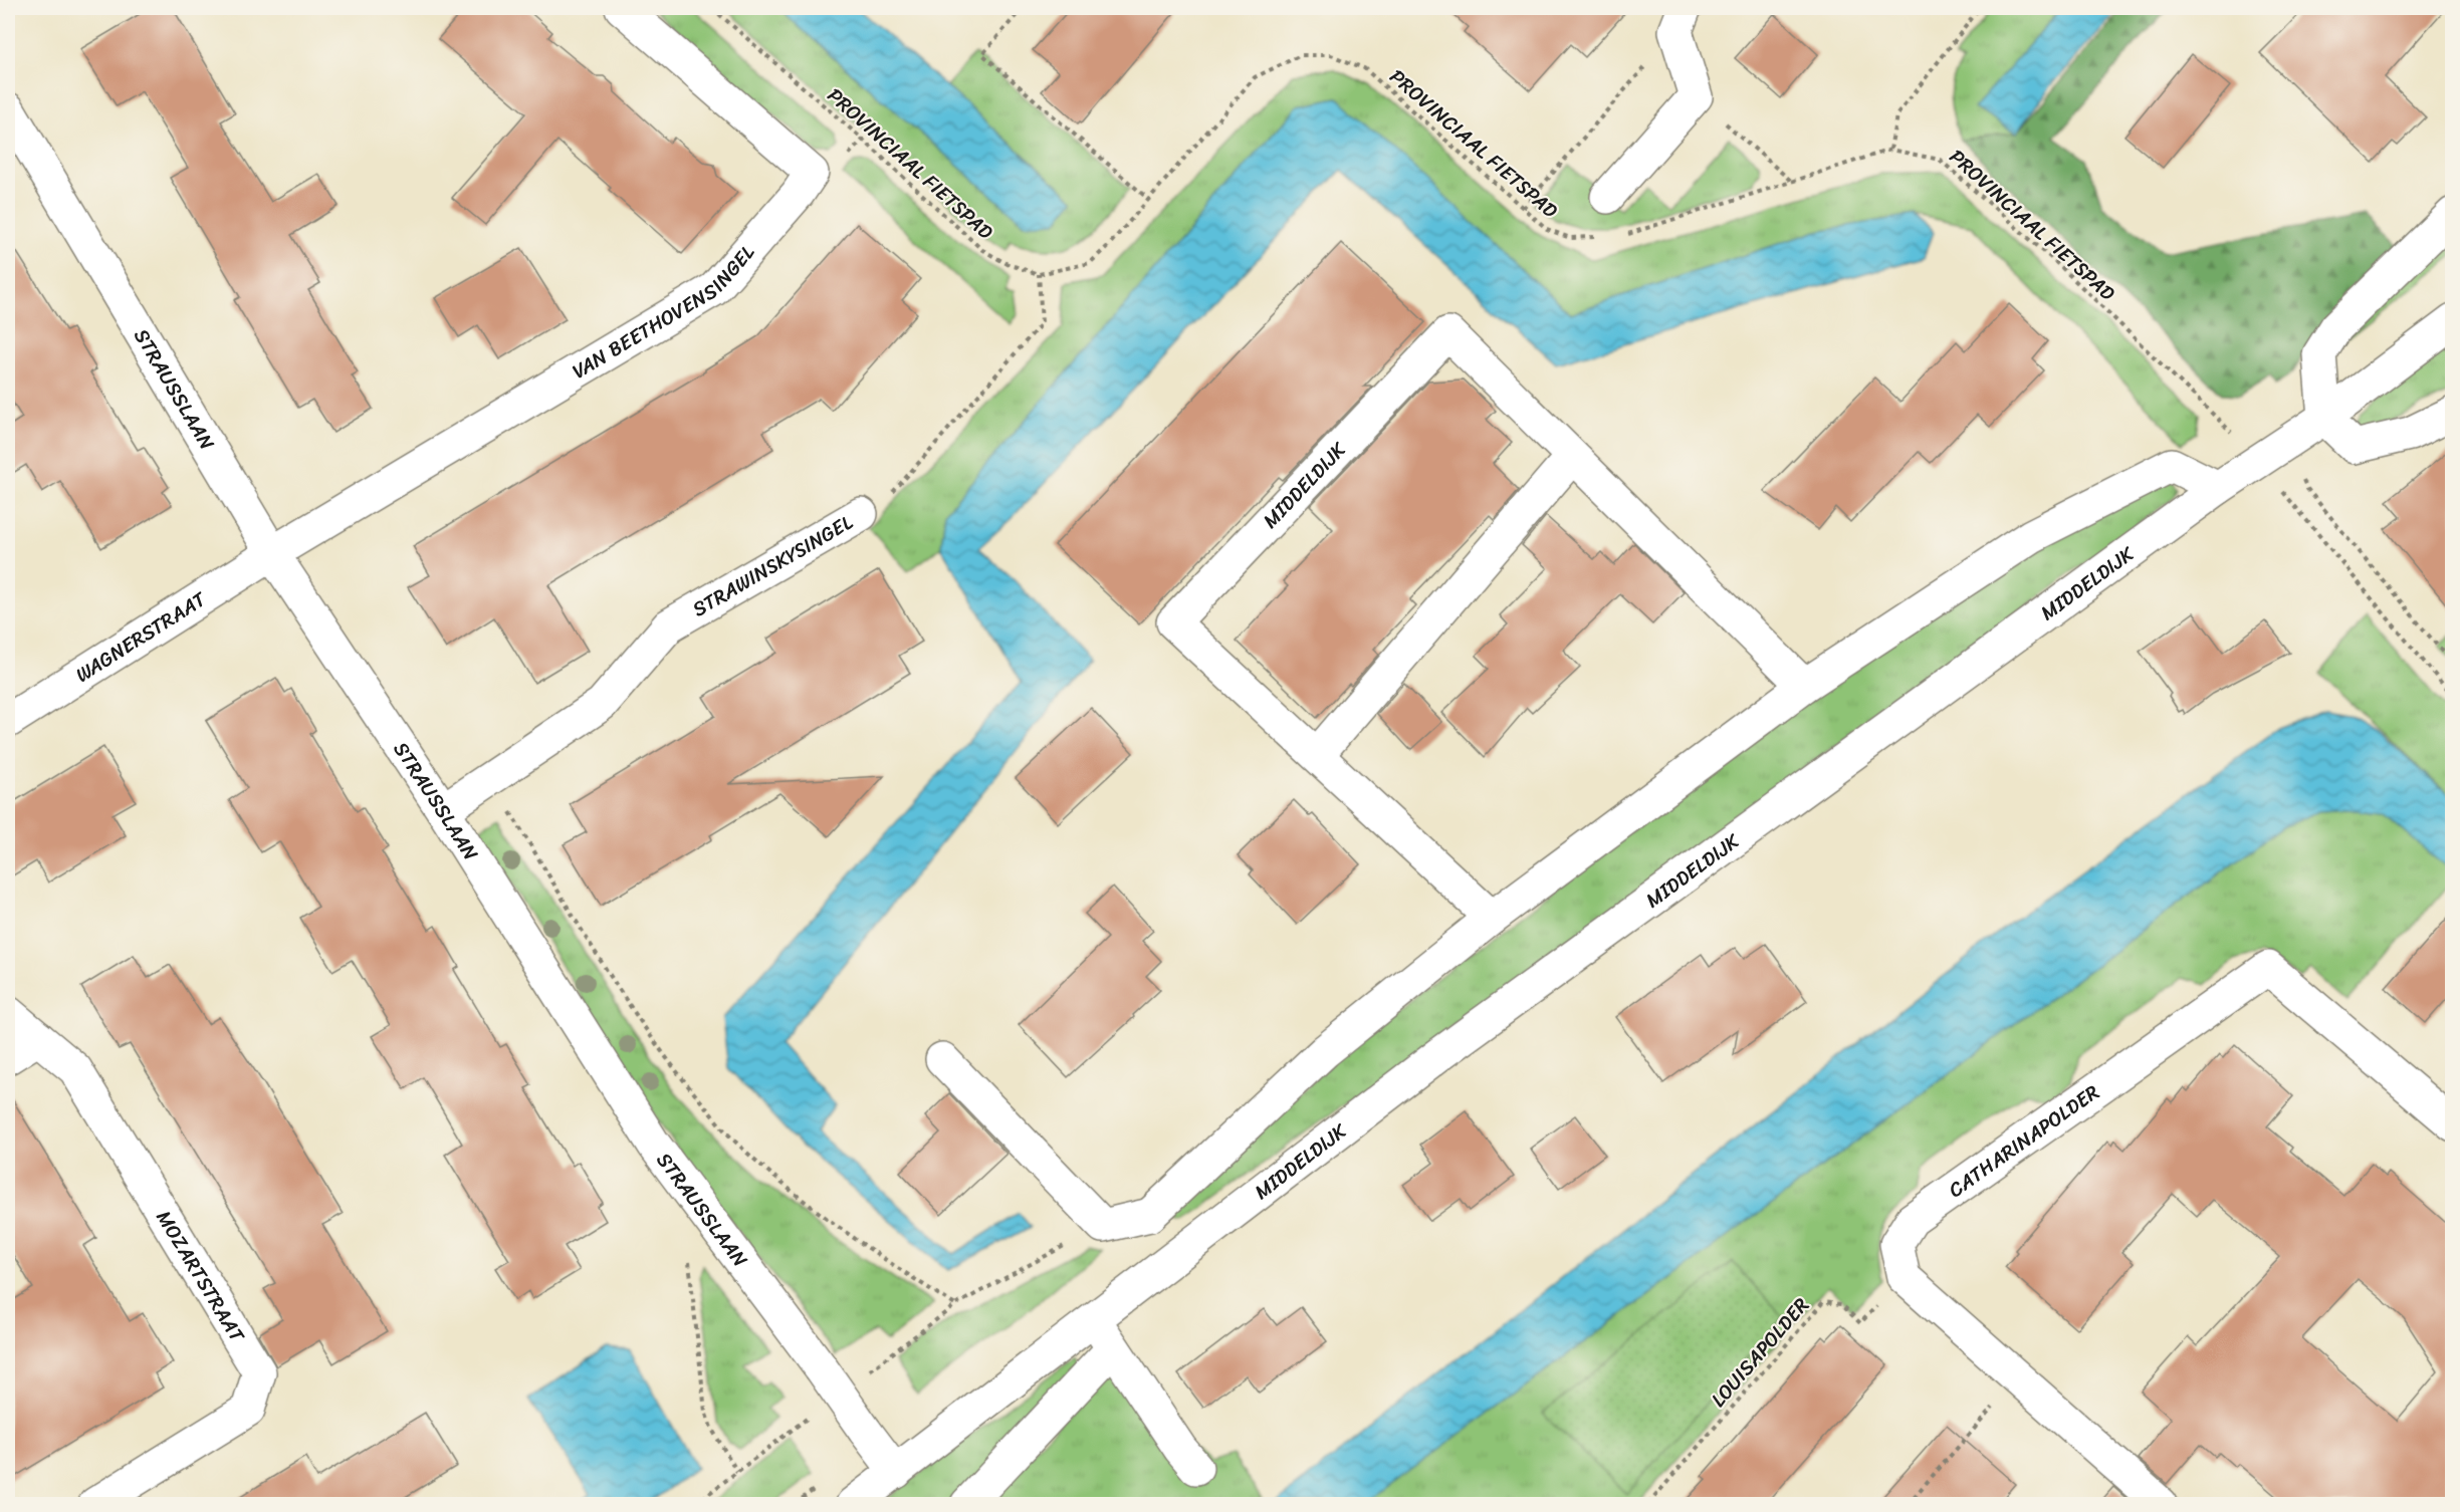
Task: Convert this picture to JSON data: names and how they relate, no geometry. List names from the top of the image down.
{
  "streets": {
    "street": [
      "VAN BEETHOVENSINGEL",
      "STRAUSSLAAN",
      "MIDDELDIJK",
      "STRAWINSKYSINGEL",
      "WAGNERSTRAAT",
      "CATHARINAPOLDER",
      "MOZARTSTRAAT"
    ],
    "path": ["PROVINCIAAL FIETSPAD", "LOUISAPOLDER"]
  },
  "crossings": [
    ["PROVINCIAAL FIETSPAD", "MIDDELDIJK"],
    ["PROVINCIAAL FIETSPAD", "STRAWINSKYSINGEL"],
    ["VAN BEETHOVENSINGEL", "STRAUSSLAAN"],
    ["VAN BEETHOVENSINGEL", "WAGNERSTRAAT"],
    ["STRAUSSLAAN", "MIDDELDIJK"],
    ["STRAUSSLAAN", "STRAWINSKYSINGEL"],
    ["STRAUSSLAAN", "WAGNERSTRAAT"],
    ["CATHARINAPOLDER", "LOUISAPOLDER"]
  ]
}
